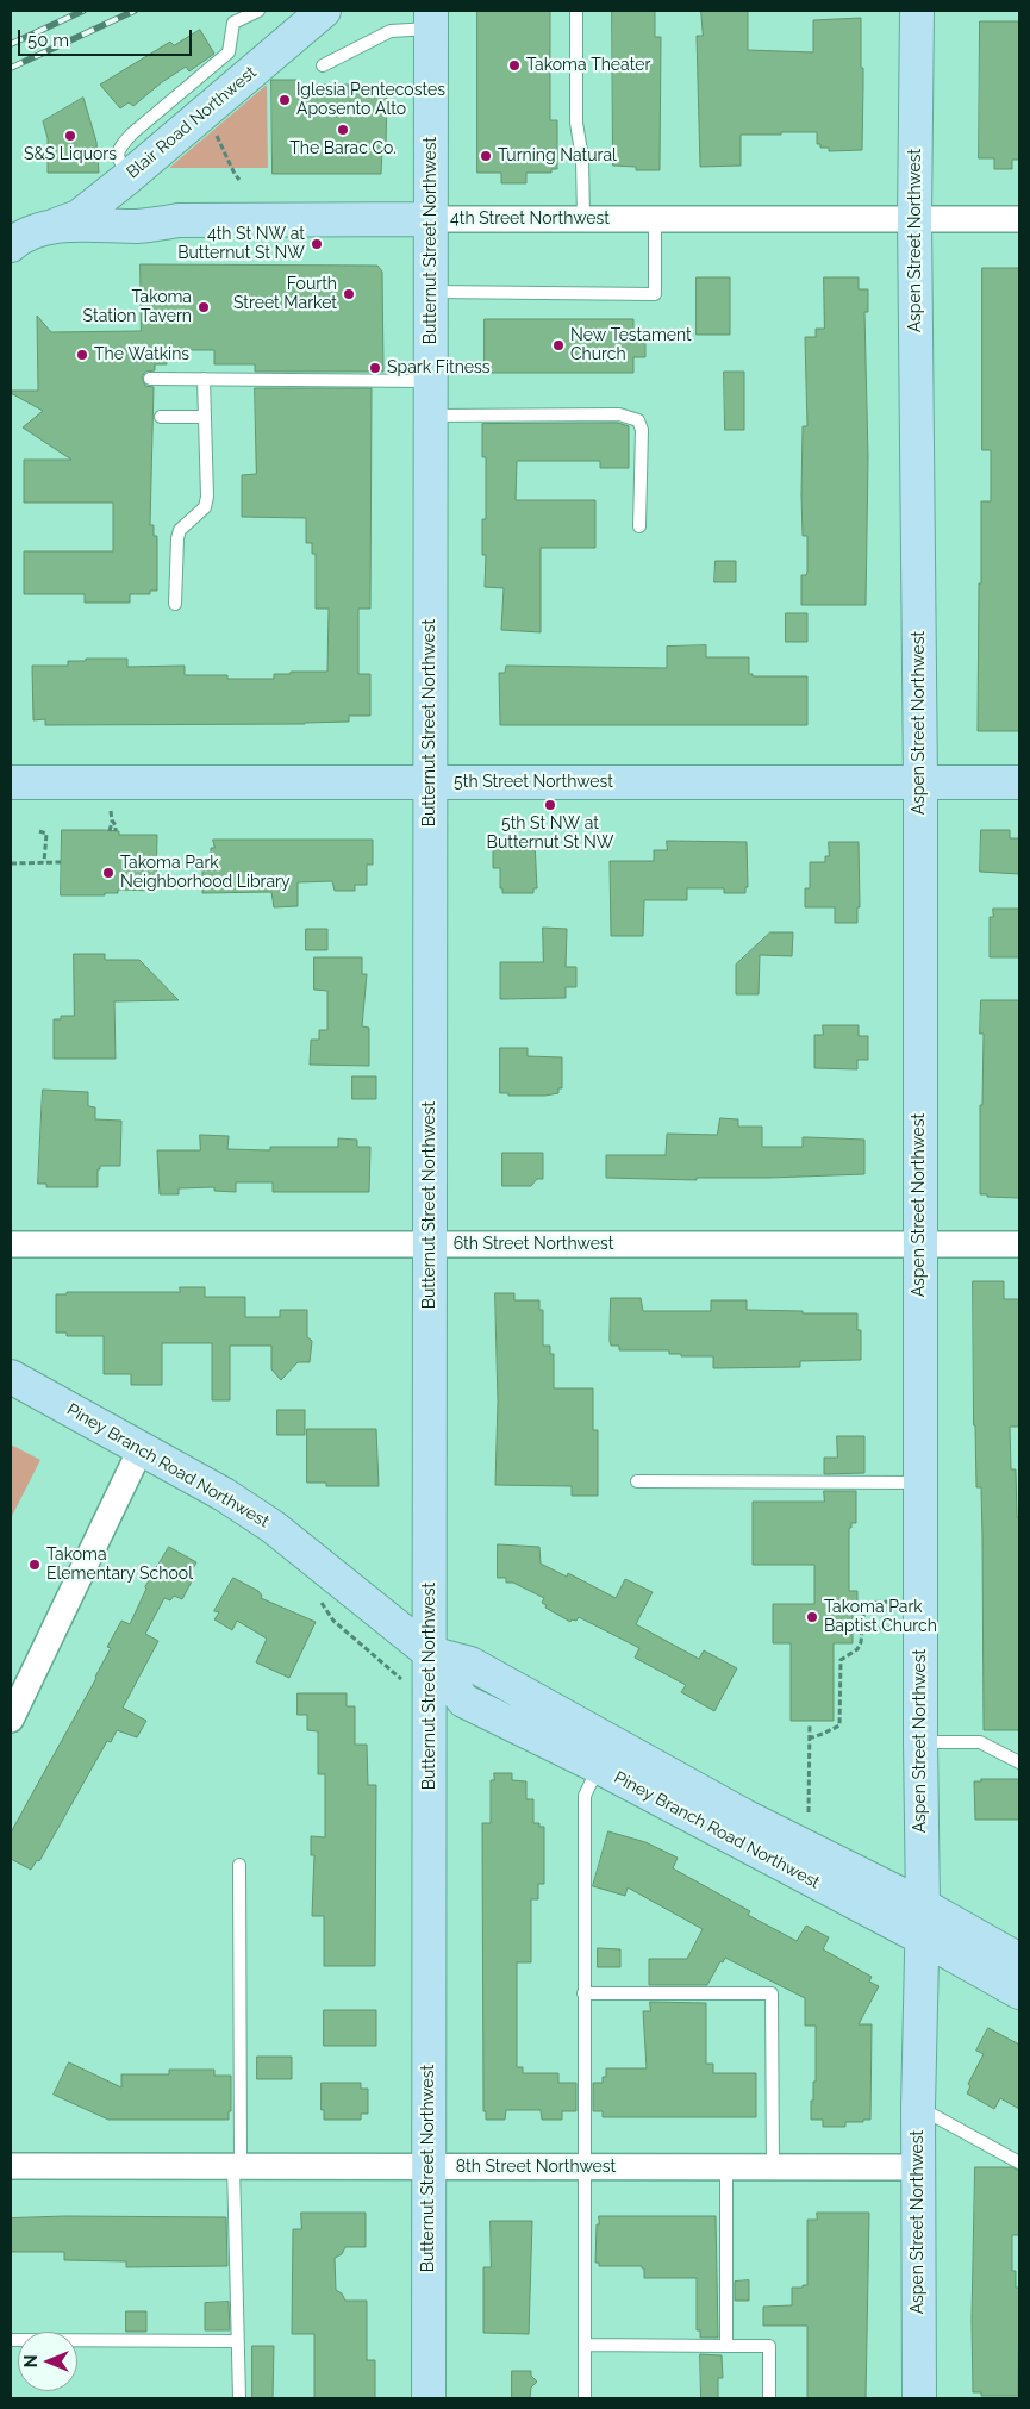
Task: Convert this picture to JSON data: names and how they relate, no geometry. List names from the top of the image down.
{
  "streets": {
    "street": [
      "Blair Road Northwest",
      "4th Street Northwest",
      "Butternut Street Northwest",
      "Aspen Street Northwest",
      "5th Street Northwest",
      "6th Street Northwest",
      "Piney Branch Road Northwest",
      "8th Street Northwest"
    ]
  },
  "crossings": [
    ["Blair Road Northwest", "4th Street Northwest"],
    ["4th Street Northwest", "Butternut Street Northwest"],
    ["4th Street Northwest", "Aspen Street Northwest"],
    ["Butternut Street Northwest", "5th Street Northwest"],
    ["Butternut Street Northwest", "6th Street Northwest"],
    ["Butternut Street Northwest", "Piney Branch Road Northwest"],
    ["Butternut Street Northwest", "8th Street Northwest"],
    ["Aspen Street Northwest", "5th Street Northwest"],
    ["Aspen Street Northwest", "6th Street Northwest"],
    ["Aspen Street Northwest", "Piney Branch Road Northwest"],
    ["Aspen Street Northwest", "8th Street Northwest"]
  ],
  "places": [
    "Takoma Theater",
    "Iglesia Pentecostes Aposento Alto",
    "The Barac Co.",
    "S&S Liquors",
    "Turning Natural",
    "4th St NW at Butternut St NW",
    "Fourth Street Market",
    "Takoma Station Tavern",
    "New Testament Church",
    "The Watkins",
    "Spark Fitness",
    "5th St NW at Butternut St NW",
    "Takoma Park Neighborhood Library",
    "Takoma Elementary School",
    "Takoma Park Baptist Church"
  ],
  "scale_bar": "50 m",
  "north": "left"
}
